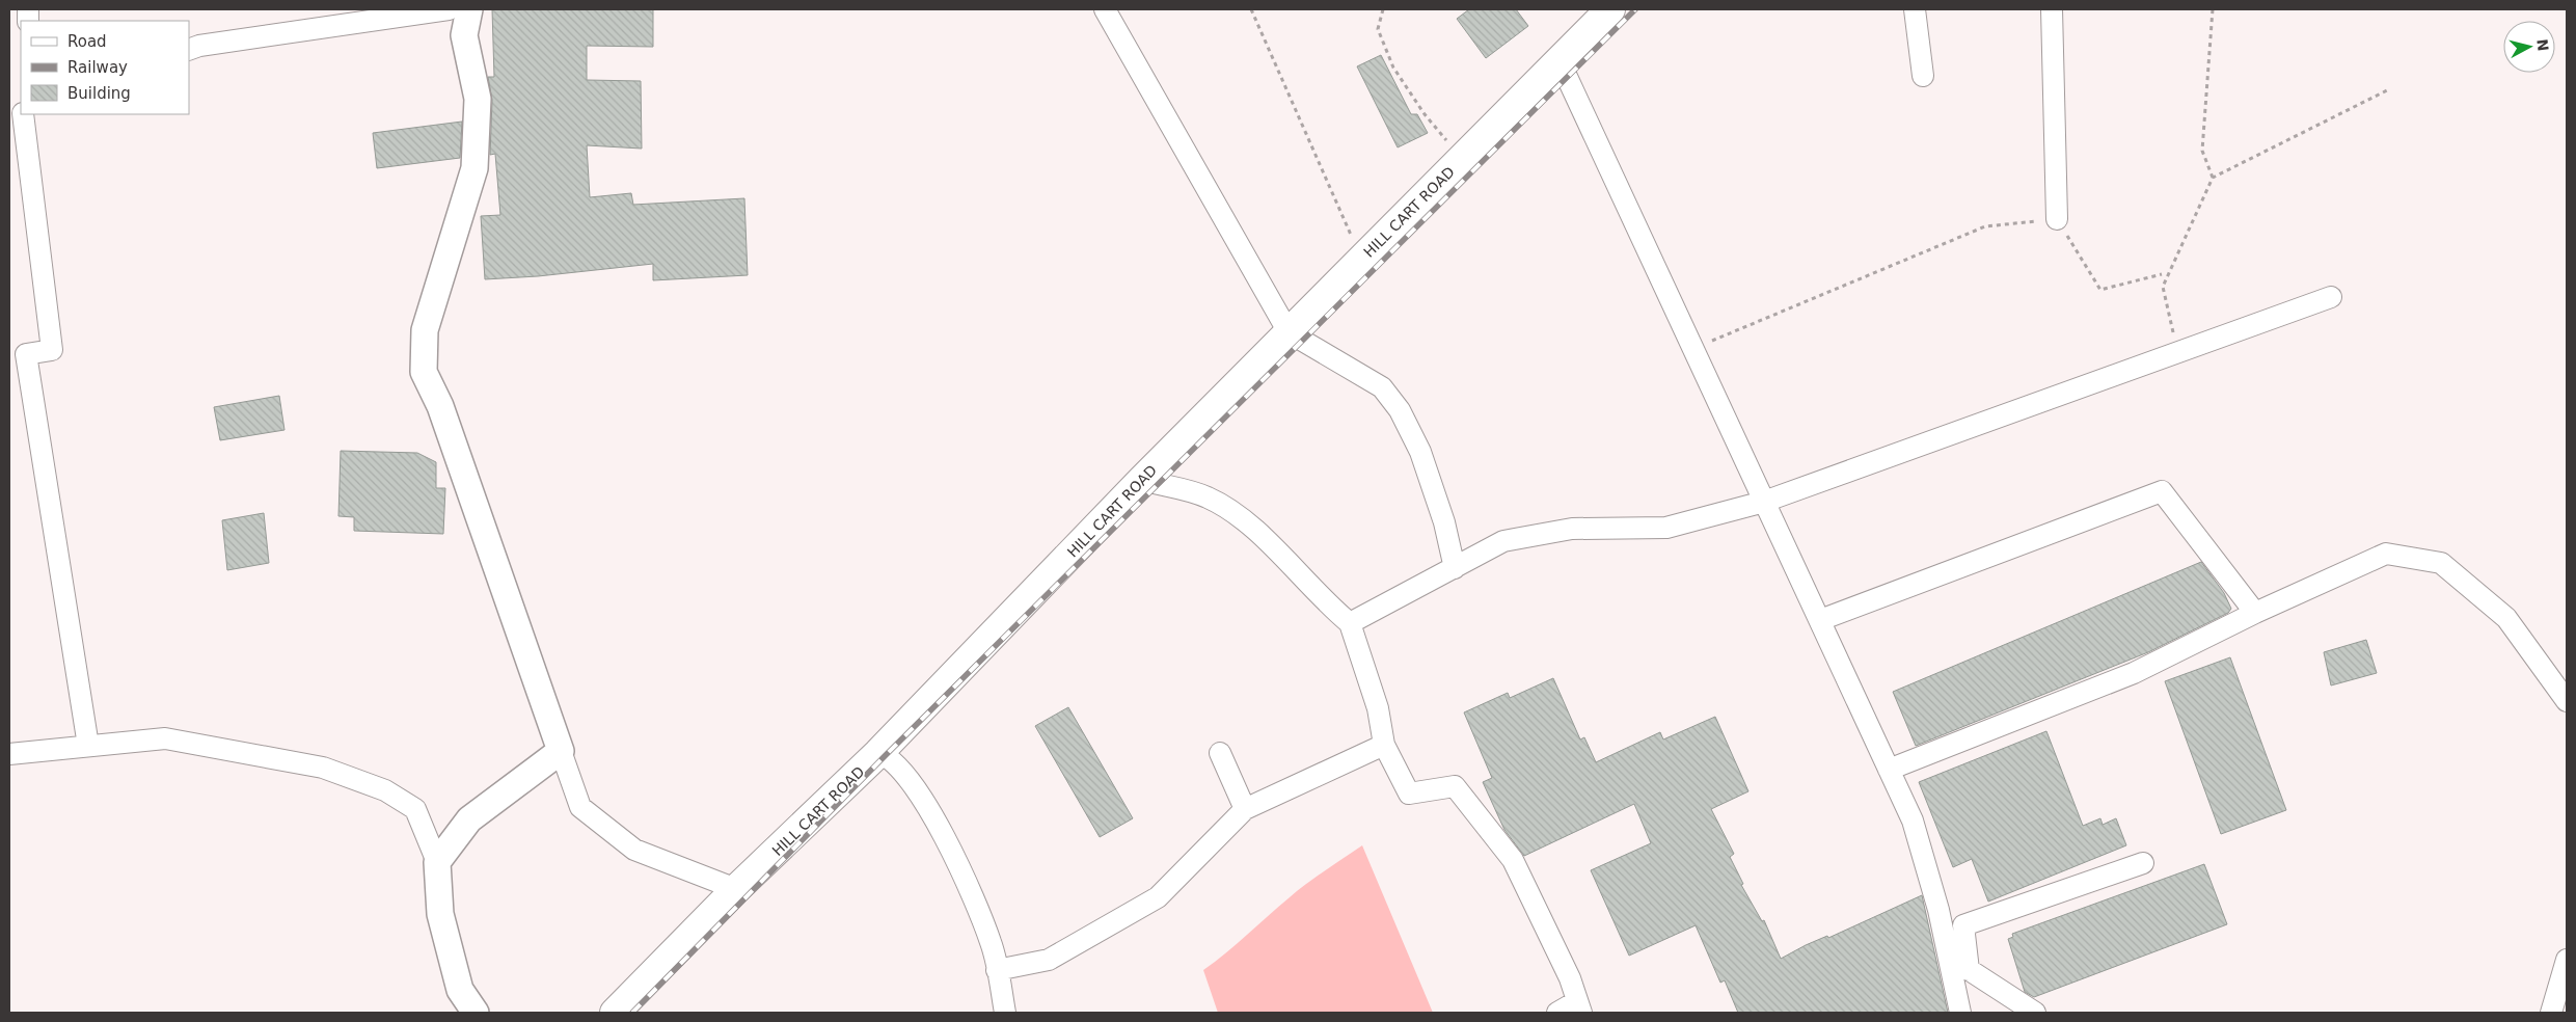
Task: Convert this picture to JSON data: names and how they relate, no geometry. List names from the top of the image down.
{
  "streets": {
    "highway": ["HILL CART ROAD"]
  },
  "legend": ["Road", "Railway", "Building"],
  "north": "right"
}
